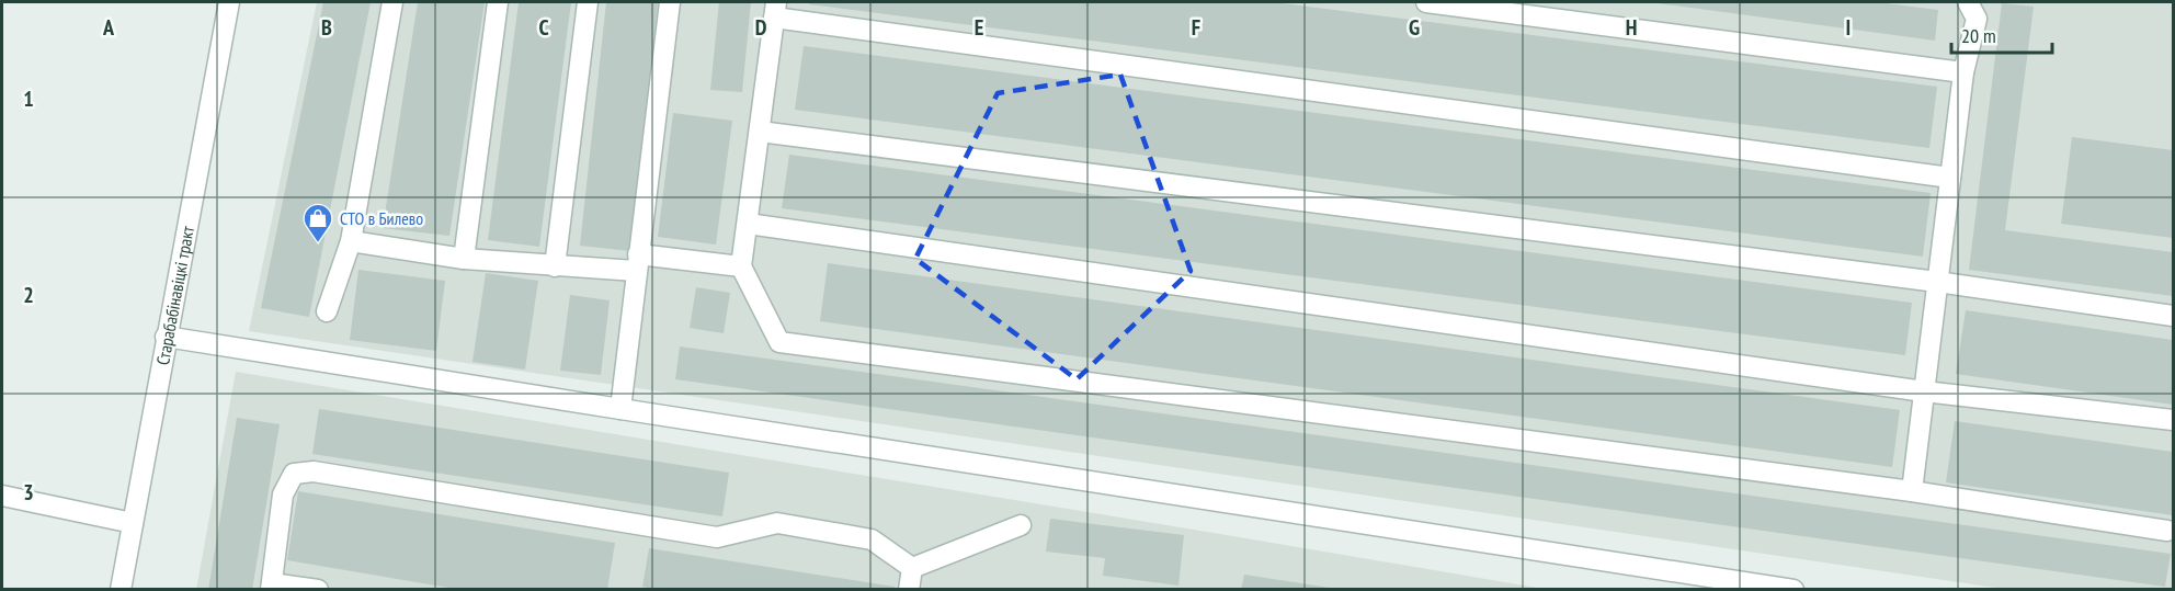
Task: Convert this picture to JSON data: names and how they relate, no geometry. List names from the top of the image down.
{
  "streets": {
    "street": ["Старабабінавіцкі тракт"]
  },
  "places": {
    "shop": ["СТО в Билево"]
  },
  "scale_bar": "20 m",
  "grid": {
    "columns": [
      "A",
      "B",
      "C",
      "D",
      "E",
      "F",
      "G",
      "H",
      "I"
    ],
    "rows": ["1", "2", "3"]
  }
}
